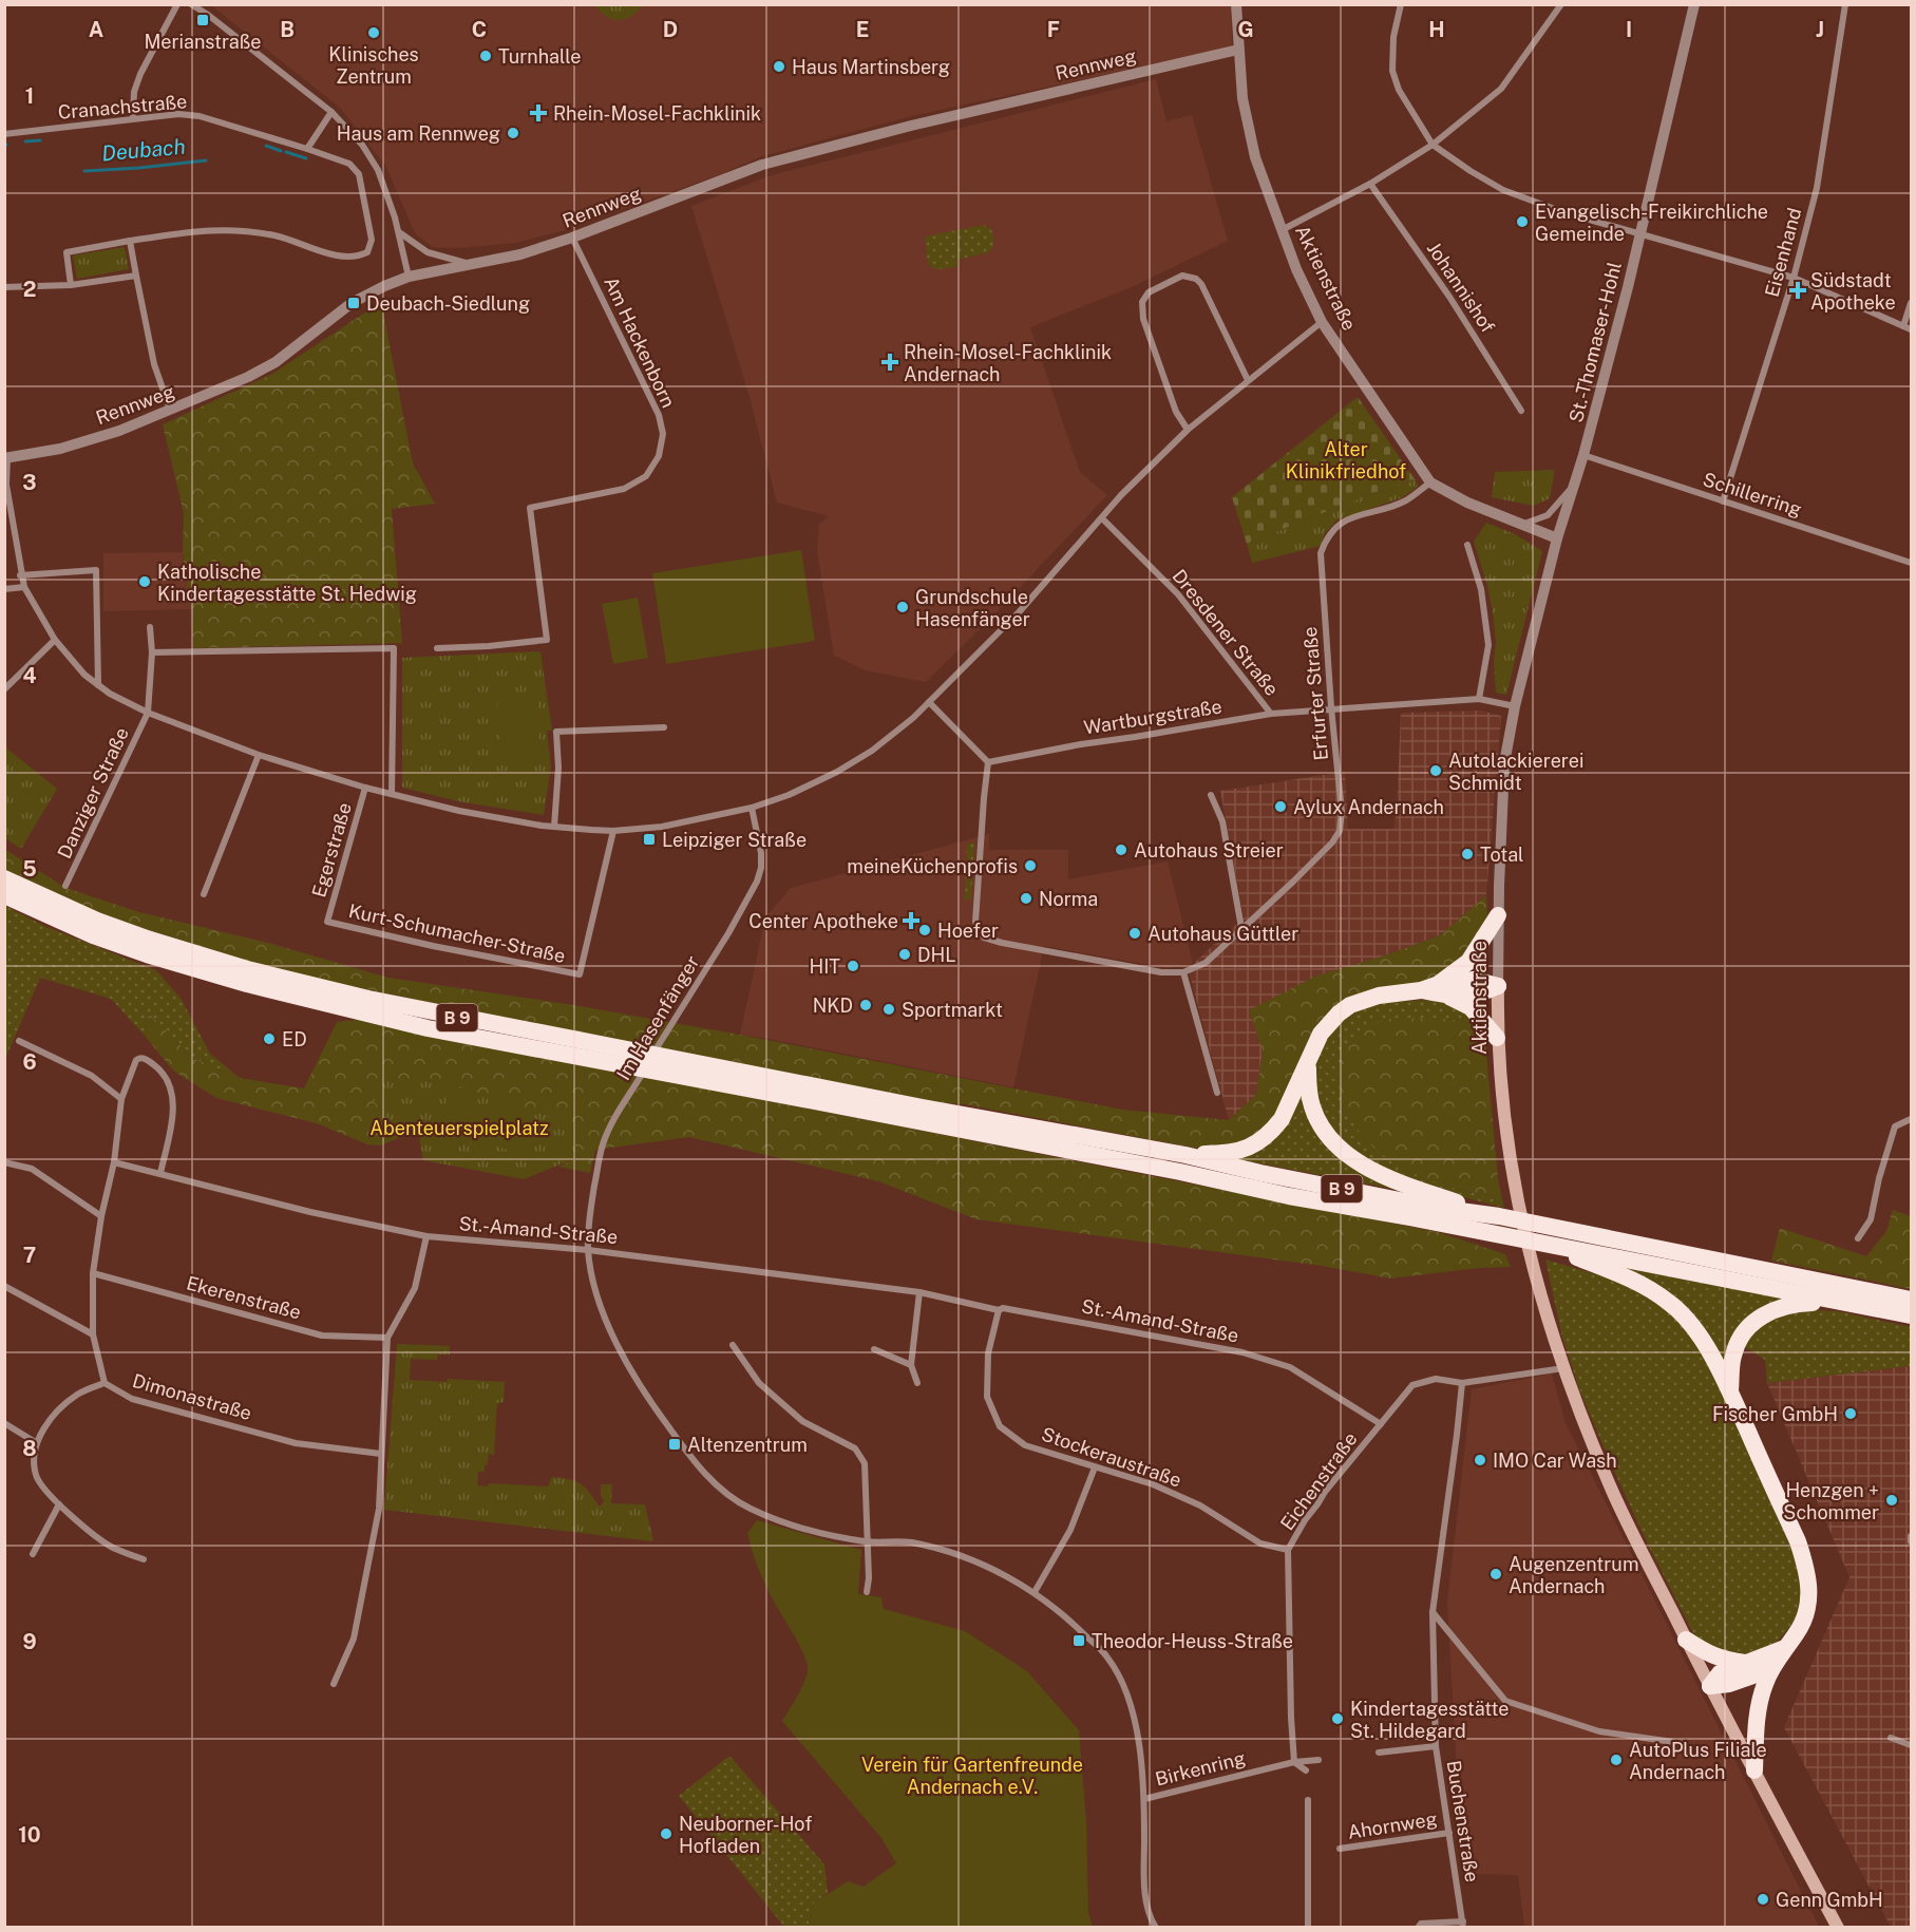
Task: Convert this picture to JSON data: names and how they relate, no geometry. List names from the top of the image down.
{
  "streets": {
    "highway": ["B 9"],
    "main road": ["Aktienstraße"],
    "street": [
      "Rennweg",
      "Cranachstraße",
      "Eisenhand",
      "Johannishof",
      "Am Hackenborn",
      "St.-Thomaser-Hohl",
      "Schillerring",
      "Dresdener Straße",
      "Erfurter Straße",
      "Wartburgstraße",
      "Danziger Straße",
      "Egerstraße",
      "Kurt-Schumacher-Straße",
      "Im Hasenfänger",
      "St.-Amand-Straße",
      "Ekerenstraße",
      "Dimonastraße",
      "Stockeraustraße",
      "Eichenstraße",
      "Birkenring",
      "Buchenstraße",
      "Ahornweg"
    ]
  },
  "crossings": [
    ["Rennweg", "Aktienstraße"],
    ["Rennweg", "Am Hackenborn"],
    ["Eisenhand", "Schillerring"],
    ["Aktienstraße", "St.-Thomaser-Hohl"],
    ["Aktienstraße", "Erfurter Straße"],
    ["Aktienstraße", "Eichenstraße"],
    ["St.-Thomaser-Hohl", "Schillerring"],
    ["Dresdener Straße", "Wartburgstraße"],
    ["Erfurter Straße", "Wartburgstraße"],
    ["Egerstraße", "Kurt-Schumacher-Straße"],
    ["Im Hasenfänger", "St.-Amand-Straße"],
    ["St.-Amand-Straße", "Dimonastraße"],
    ["St.-Amand-Straße", "Stockeraustraße"],
    ["St.-Amand-Straße", "Eichenstraße"],
    ["Ekerenstraße", "Dimonastraße"],
    ["Stockeraustraße", "Eichenstraße"],
    ["Eichenstraße", "Birkenring"],
    ["Eichenstraße", "Buchenstraße"],
    ["Buchenstraße", "Ahornweg"]
  ],
  "water": ["Deubach"],
  "parks": ["Alter Klinikfriedhof", "Abenteuerspielplatz", "Verein für Gartenfreunde Andernach e.V."],
  "places": {
    "transit": [
      "Merianstraße",
      "Deubach-Siedlung",
      "Leipziger Straße",
      "Altenzentrum",
      "Theodor-Heuss-Straße"
    ],
    "other": [
      "Klinisches Zentrum",
      "Turnhalle",
      "Haus Martinsberg",
      "Haus am Rennweg",
      "Evangelisch-Freikirchliche Gemeinde",
      "Katholische Kindertagesstätte St. Hedwig",
      "Grundschule Hasenfänger",
      "Autolackiererei Schmidt",
      "Aylux Andernach",
      "Autohaus Streier",
      "Total",
      "meineKüchenprofis",
      "Norma",
      "Hoefer",
      "Autohaus Güttler",
      "DHL",
      "HIT",
      "NKD",
      "Sportmarkt",
      "ED",
      "Fischer GmbH",
      "IMO Car Wash",
      "Henzgen + Schommer",
      "Augenzentrum Andernach",
      "Kindertagesstätte St. Hildegard",
      "AutoPlus Filiale Andernach",
      "Neuborner-Hof Hofladen",
      "Genn GmbH"
    ],
    "health": [
      "Rhein-Mosel-Fachklinik",
      "Südstadt Apotheke",
      "Rhein-Mosel-Fachklinik Andernach",
      "Center Apotheke"
    ]
  },
  "grid": {
    "columns": [
      "A",
      "B",
      "C",
      "D",
      "E",
      "F",
      "G",
      "H",
      "I",
      "J"
    ],
    "rows": [
      "1",
      "2",
      "3",
      "4",
      "5",
      "6",
      "7",
      "8",
      "9",
      "10"
    ]
  }
}
